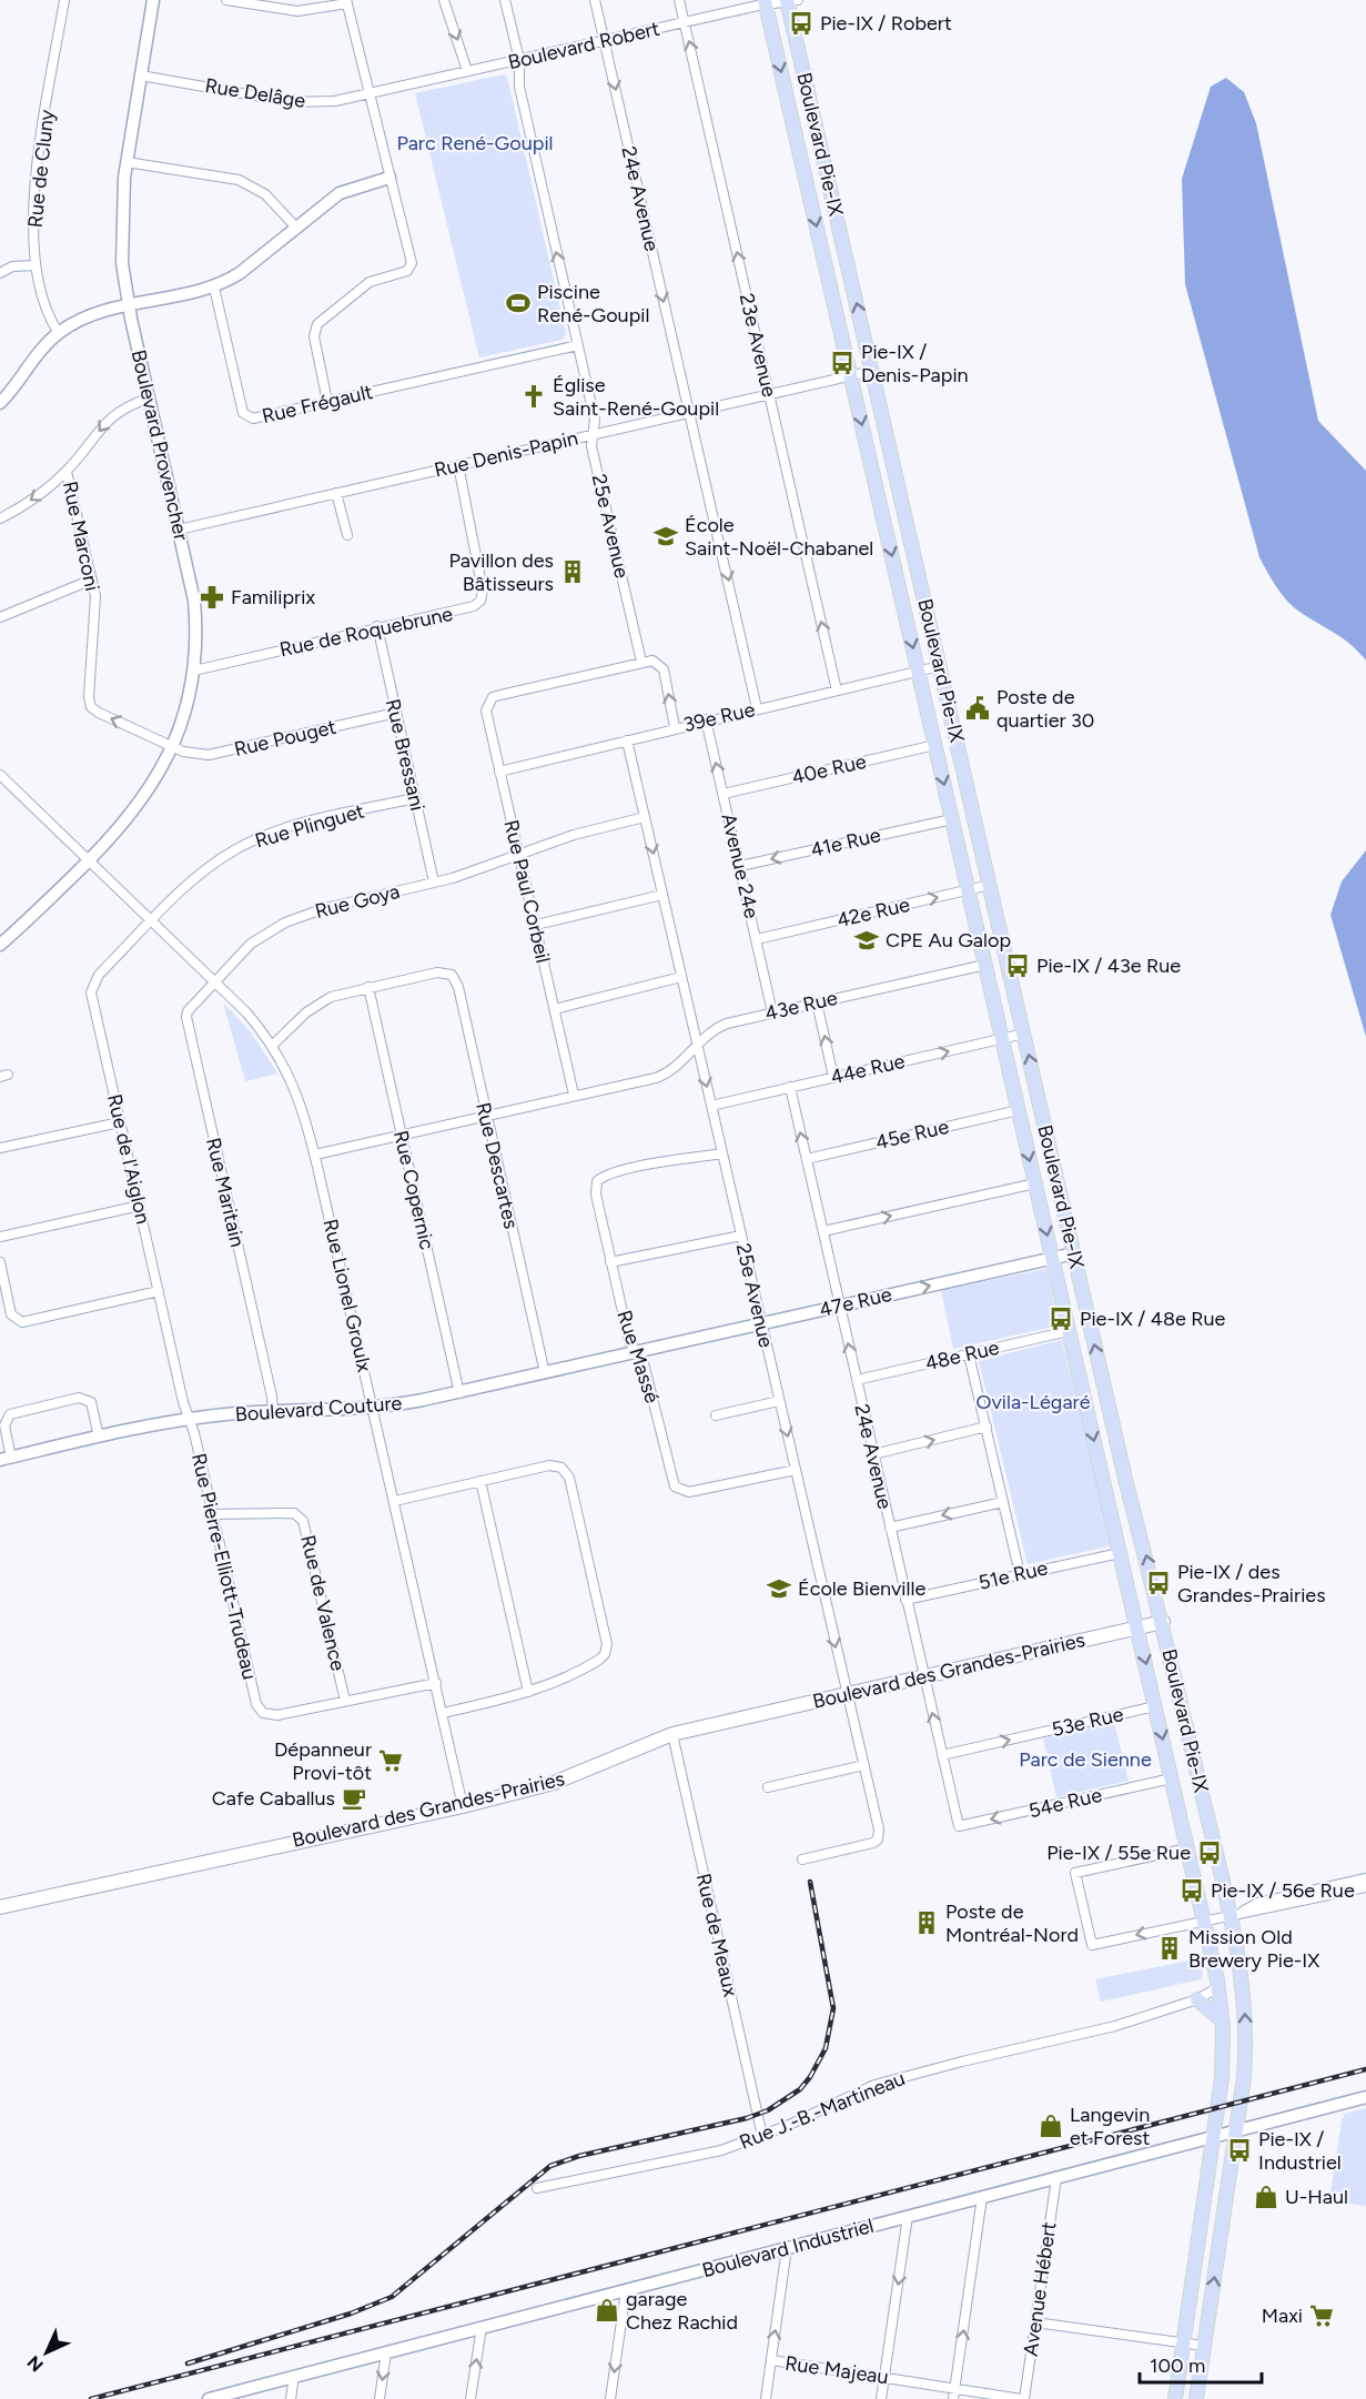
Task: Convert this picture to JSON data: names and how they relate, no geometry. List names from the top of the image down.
{
  "streets": {
    "main road": ["Boulevard Pie-IX", "Boulevard des Grandes-Prairies"],
    "street": [
      "Boulevard Robert",
      "Rue Delâge",
      "Rue de Cluny",
      "24e Avenue",
      "23e Avenue",
      "Rue Frégault",
      "Boulevard Provencher",
      "Rue Denis-Papin",
      "25e Avenue",
      "Rue Marconi",
      "Rue de Roquebrune",
      "39e Rue",
      "Rue Pouget",
      "Rue Bressani",
      "40e Rue",
      "Rue Plinguet",
      "41e Rue",
      "Avenue 24e",
      "Rue Paul Corbeil",
      "Rue Goya",
      "42e Rue",
      "43e Rue",
      "44e Rue",
      "45e Rue",
      "Rue de l'Aiglon",
      "Rue Descartes",
      "Rue Copernic",
      "Rue Maritain",
      "Rue Lionel Groulx",
      "47e Rue",
      "48e Rue",
      "Rue Massé",
      "Boulevard Couture",
      "Rue Pierre-Elliott-Trudeau",
      "51e Rue",
      "Rue de Valence",
      "53e Rue",
      "54e Rue",
      "Rue de Meaux",
      "Rue J.-B.-Martineau",
      "Boulevard Industriel",
      "Avenue Hébert",
      "Rue Majeau"
    ]
  },
  "crossings": [
    ["Boulevard Robert", "Rue Delâge"],
    ["Boulevard Robert", "Boulevard Pie-IX"],
    ["Boulevard Robert", "24e Avenue"],
    ["Boulevard Robert", "23e Avenue"],
    ["Boulevard Robert", "25e Avenue"],
    ["Rue Delâge", "Boulevard Provencher"],
    ["Boulevard Pie-IX", "Rue Denis-Papin"],
    ["Boulevard Pie-IX", "39e Rue"],
    ["Boulevard Pie-IX", "40e Rue"],
    ["Boulevard Pie-IX", "41e Rue"],
    ["Boulevard Pie-IX", "42e Rue"],
    ["Boulevard Pie-IX", "43e Rue"],
    ["Boulevard Pie-IX", "44e Rue"],
    ["Boulevard Pie-IX", "45e Rue"],
    ["Boulevard Pie-IX", "47e Rue"],
    ["Boulevard Pie-IX", "48e Rue"],
    ["Boulevard Pie-IX", "51e Rue"],
    ["Boulevard Pie-IX", "Boulevard des Grandes-Prairies"],
    ["Boulevard Pie-IX", "53e Rue"],
    ["Boulevard Pie-IX", "54e Rue"],
    ["Boulevard Pie-IX", "Rue J.-B.-Martineau"],
    ["Boulevard Pie-IX", "Boulevard Industriel"],
    ["24e Avenue", "Rue Denis-Papin"],
    ["24e Avenue", "39e Rue"],
    ["24e Avenue", "44e Rue"],
    ["24e Avenue", "45e Rue"],
    ["24e Avenue", "47e Rue"],
    ["24e Avenue", "48e Rue"],
    ["24e Avenue", "51e Rue"],
    ["24e Avenue", "Boulevard des Grandes-Prairies"],
    ["24e Avenue", "53e Rue"],
    ["24e Avenue", "54e Rue"],
    ["23e Avenue", "Rue Denis-Papin"],
    ["23e Avenue", "39e Rue"],
    ["Rue Frégault", "25e Avenue"],
    ["Boulevard Provencher", "Rue Denis-Papin"],
    ["Boulevard Provencher", "Rue Marconi"],
    ["Boulevard Provencher", "Rue de Roquebrune"],
    ["Boulevard Provencher", "Rue Pouget"],
    ["Boulevard Provencher", "Rue Lionel Groulx"],
    ["Rue Denis-Papin", "25e Avenue"],
    ["Rue Denis-Papin", "Rue de Roquebrune"],
    ["25e Avenue", "39e Rue"],
    ["25e Avenue", "Rue Paul Corbeil"],
    ["25e Avenue", "43e Rue"],
    ["25e Avenue", "44e Rue"],
    ["25e Avenue", "47e Rue"],
    ["25e Avenue", "Rue Massé"],
    ["25e Avenue", "Boulevard des Grandes-Prairies"],
    ["Rue Marconi", "Rue Pouget"],
    ["Rue de Roquebrune", "Rue Bressani"],
    ["39e Rue", "Avenue 24e"],
    ["39e Rue", "Rue Paul Corbeil"],
    ["Rue Pouget", "Rue Bressani"],
    ["Rue Bressani", "Rue Plinguet"],
    ["Rue Bressani", "Rue Goya"],
    ["40e Rue", "Avenue 24e"],
    ["Rue Plinguet", "Rue de l'Aiglon"],
    ["Rue Plinguet", "Rue Lionel Groulx"],
    ["41e Rue", "Avenue 24e"],
    ["Avenue 24e", "42e Rue"],
    ["Avenue 24e", "43e Rue"],
    ["Rue Paul Corbeil", "Rue Goya"],
    ["Rue Paul Corbeil", "43e Rue"],
    ["Rue Goya", "Rue Maritain"],
    ["Rue Goya", "Rue Lionel Groulx"],
    ["43e Rue", "Rue Descartes"],
    ["43e Rue", "Rue Copernic"],
    ["43e Rue", "Rue Lionel Groulx"],
    ["Rue de l'Aiglon", "Rue Lionel Groulx"],
    ["Rue de l'Aiglon", "Boulevard Couture"],
    ["Rue de l'Aiglon", "Rue Pierre-Elliott-Trudeau"],
    ["Rue Descartes", "Rue Copernic"],
    ["Rue Descartes", "Boulevard Couture"],
    ["Rue Copernic", "Boulevard Couture"],
    ["Rue Maritain", "Rue Lionel Groulx"],
    ["Rue Maritain", "Boulevard Couture"],
    ["Rue Lionel Groulx", "Boulevard Couture"],
    ["Rue Lionel Groulx", "Boulevard des Grandes-Prairies"],
    ["47e Rue", "Rue Massé"],
    ["47e Rue", "Boulevard Couture"],
    ["Rue Massé", "Boulevard Couture"],
    ["Boulevard Couture", "Rue Pierre-Elliott-Trudeau"],
    ["Rue Pierre-Elliott-Trudeau", "Rue de Valence"],
    ["Boulevard des Grandes-Prairies", "Rue de Meaux"],
    ["Rue de Meaux", "Rue J.-B.-Martineau"],
    ["Boulevard Industriel", "Avenue Hébert"],
    ["Avenue Hébert", "Rue Majeau"]
  ],
  "one_way": [
    "23e Avenue",
    "Rue Marconi",
    "41e Rue",
    "42e Rue",
    "44e Rue",
    "53e Rue",
    "54e Rue"
  ],
  "parks": ["Parc René-Goupil", "Ovila-Légaré", "Parc de Sienne"],
  "places": {
    "bus stop": [
      "Pie-IX / Robert",
      "Pie-IX / Denis-Papin",
      "Pie-IX / 43e Rue",
      "Pie-IX / 48e Rue",
      "Pie-IX / des Grandes-Prairies",
      "Pie-IX / 55e Rue",
      "Pie-IX / 56e Rue",
      "Pie-IX / Industriel"
    ],
    "sports": ["Piscine René-Goupil"],
    "church": ["Église Saint-René-Goupil"],
    "school or university": ["École Saint-Noël-Chabanel", "CPE Au Galop", "École Bienville"],
    "building": ["Pavillon des Bâtisseurs", "Poste de Montréal-Nord", "Mission Old Brewery Pie-IX"],
    "pharmacy": ["Familiprix"],
    "public building": ["Poste de quartier 30"],
    "supermarket": ["Dépanneur Provi-tôt", "Maxi"],
    "cafe": ["Cafe Caballus"],
    "shop": ["Langevin et Forest", "U-Haul", "garage Chez Rachid"]
  },
  "scale_bar": "100 m",
  "north": "bottom left"
}
